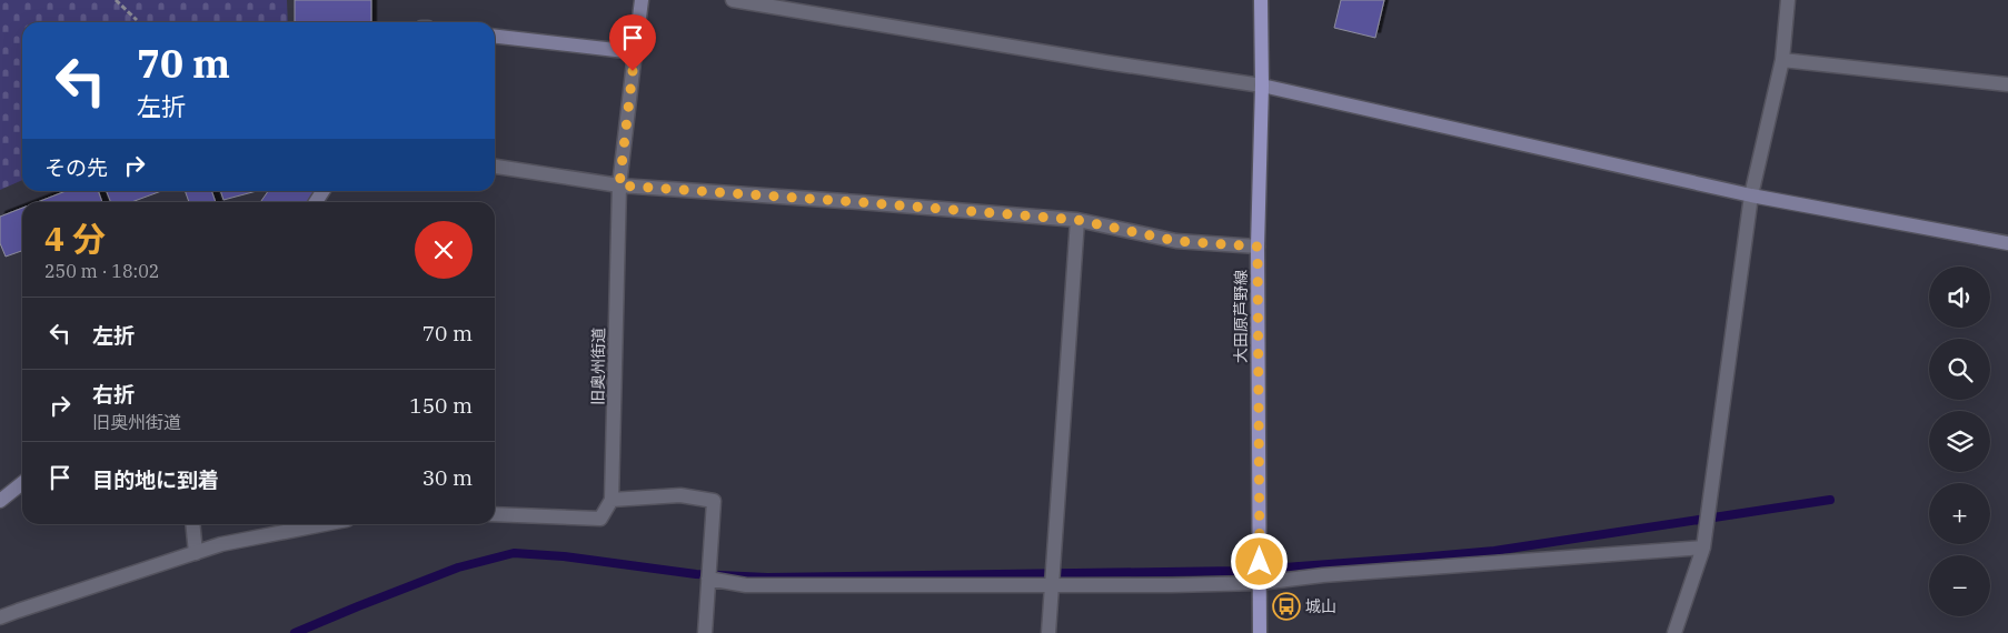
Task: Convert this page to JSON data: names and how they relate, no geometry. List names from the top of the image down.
{
  "streets": {
    "main road": ["大田原芦野線"],
    "street": ["旧奥州街道"]
  },
  "places": {
    "bus stop": ["城山"]
  },
  "page": {
    "turn": ["70 m", "左折"],
    "then": "その先",
    "heading": ["4 分", "250 m · 18:02"],
    "map_buttons": ["+", "−"],
    "list": [
      {
        "name": "左折",
        "value": "70 m"
      },
      {
        "name": "右折",
        "note": "旧奥州街道",
        "value": "150 m"
      },
      {
        "name": "目的地に到着",
        "value": "30 m"
      }
    ]
  }
}
